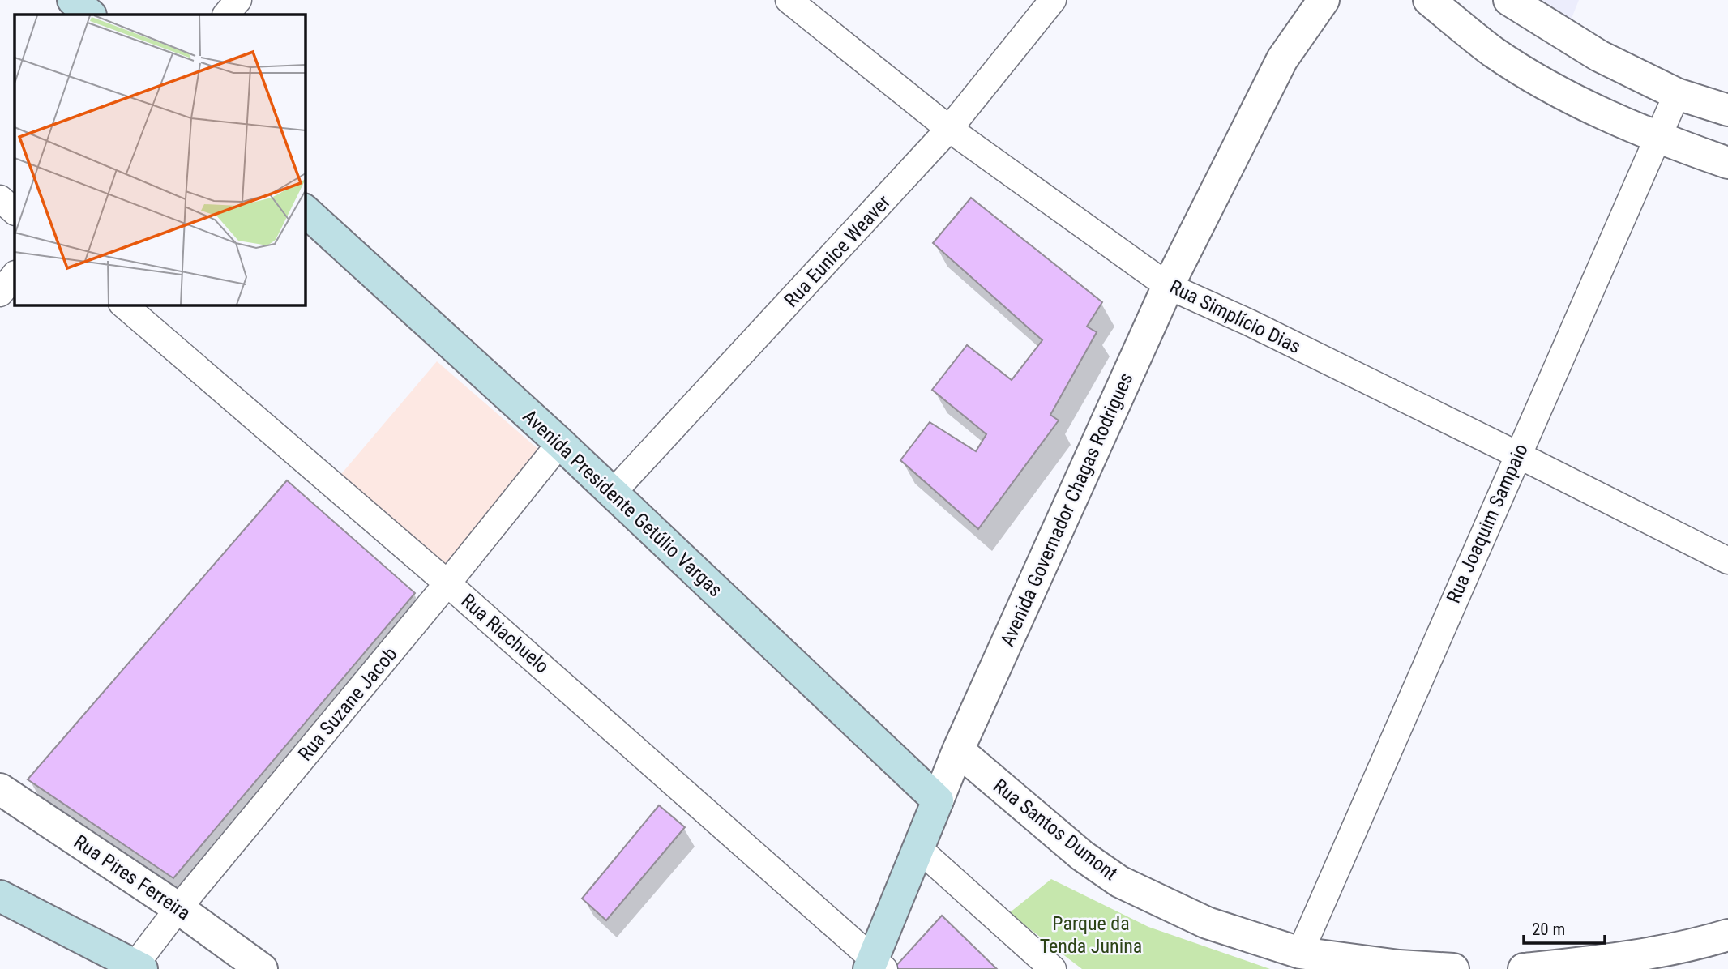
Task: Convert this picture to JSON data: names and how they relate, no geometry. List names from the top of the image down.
{
  "streets": {
    "main road": ["Avenida Presidente Getúlio Vargas", "Avenida Governador Chagas Rodrigues"],
    "street": [
      "Rua Eunice Weaver",
      "Rua Simplício Dias",
      "Rua Joaquim Sampaio",
      "Rua Riachuelo",
      "Rua Suzane Jacob",
      "Rua Santos Dumont",
      "Rua Pires Ferreira"
    ]
  },
  "crossings": [
    ["Rua Eunice Weaver", "Rua Simplício Dias"],
    ["Rua Eunice Weaver", "Avenida Presidente Getúlio Vargas"],
    ["Rua Simplício Dias", "Avenida Governador Chagas Rodrigues"],
    ["Rua Simplício Dias", "Rua Joaquim Sampaio"],
    ["Avenida Presidente Getúlio Vargas", "Avenida Governador Chagas Rodrigues"],
    ["Avenida Presidente Getúlio Vargas", "Rua Suzane Jacob"],
    ["Avenida Governador Chagas Rodrigues", "Rua Riachuelo"],
    ["Avenida Governador Chagas Rodrigues", "Rua Santos Dumont"],
    ["Rua Joaquim Sampaio", "Rua Santos Dumont"],
    ["Rua Riachuelo", "Rua Suzane Jacob"],
    ["Rua Suzane Jacob", "Rua Pires Ferreira"]
  ],
  "parks": ["Parque da Tenda Junina"],
  "scale_bar": "20 m"
}
